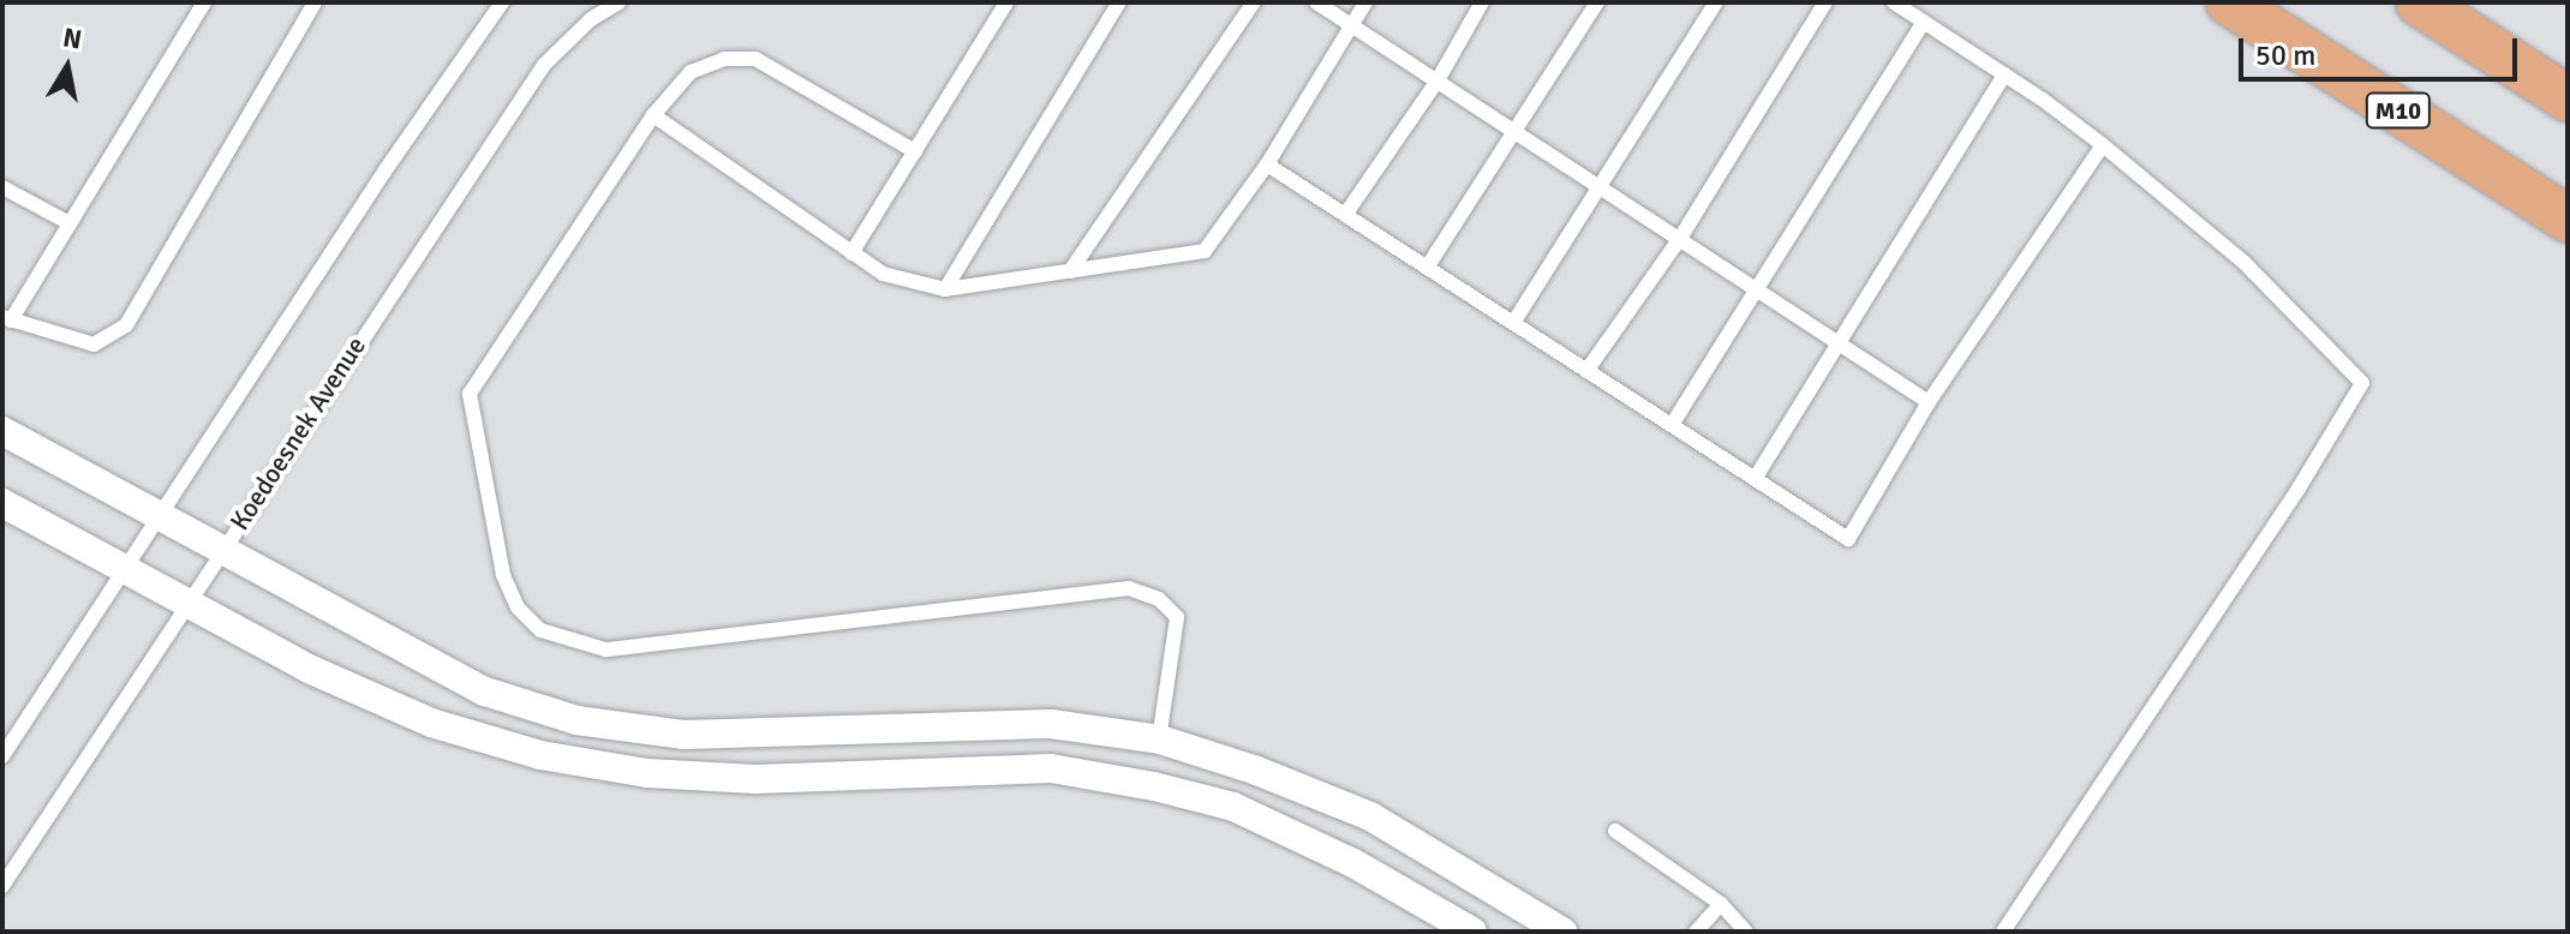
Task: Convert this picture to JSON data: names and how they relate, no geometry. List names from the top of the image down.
{
  "streets": {
    "main road": ["M10"],
    "lane": ["Koedoesnek Avenue"]
  },
  "scale_bar": "50 m",
  "north": "top"
}
